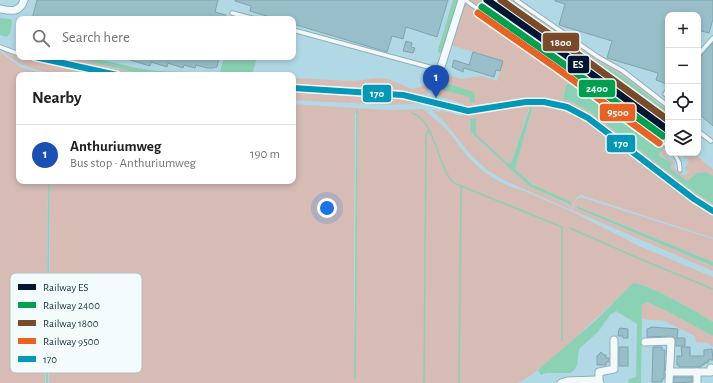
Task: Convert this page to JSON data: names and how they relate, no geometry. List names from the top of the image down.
{
  "lines": [
    "rail line ES",
    "rail line 1800",
    "rail line 2400",
    "rail line 9500",
    "transit line 170"
  ],
  "legend": [
    "Railway ES",
    "Railway 2400",
    "Railway 1800",
    "Railway 9500",
    "170"
  ],
  "page": {
    "map_buttons": ["+", "−"],
    "search": "Search here",
    "pins": "1",
    "heading": "Nearby",
    "list": [
      {
        "mark": "1",
        "name": "Anthuriumweg",
        "note": "Bus stop · Anthuriumweg",
        "value": "190 m"
      }
    ]
  }
}
